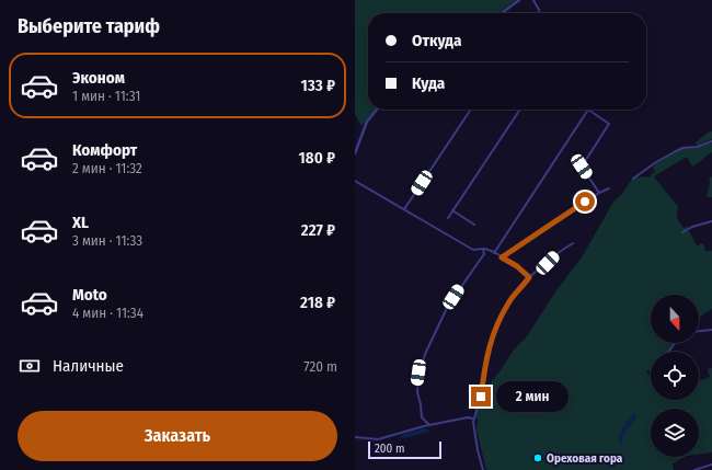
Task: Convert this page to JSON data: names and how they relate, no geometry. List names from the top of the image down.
{
  "places": ["Ореховая гора"],
  "scale_bar": "200 m",
  "north": "bottom",
  "page": {
    "heading": "Выберите тариф",
    "banner": ["Откуда", "Куда"],
    "list": [
      {
        "name": "Эконом",
        "note": "1 мин · 11:31",
        "value": "133 ₽"
      },
      {
        "name": "Комфорт",
        "note": "2 мин · 11:32",
        "value": "180 ₽"
      },
      {
        "name": "XL",
        "note": "3 мин · 11:33",
        "value": "227 ₽"
      },
      {
        "name": "Moto",
        "note": "4 мин · 11:34",
        "value": "218 ₽"
      }
    ],
    "pay": ["Наличные", "720 m"],
    "bubble": "2 мин",
    "buttons": "Заказать",
    "scale": "200 m"
  }
}
